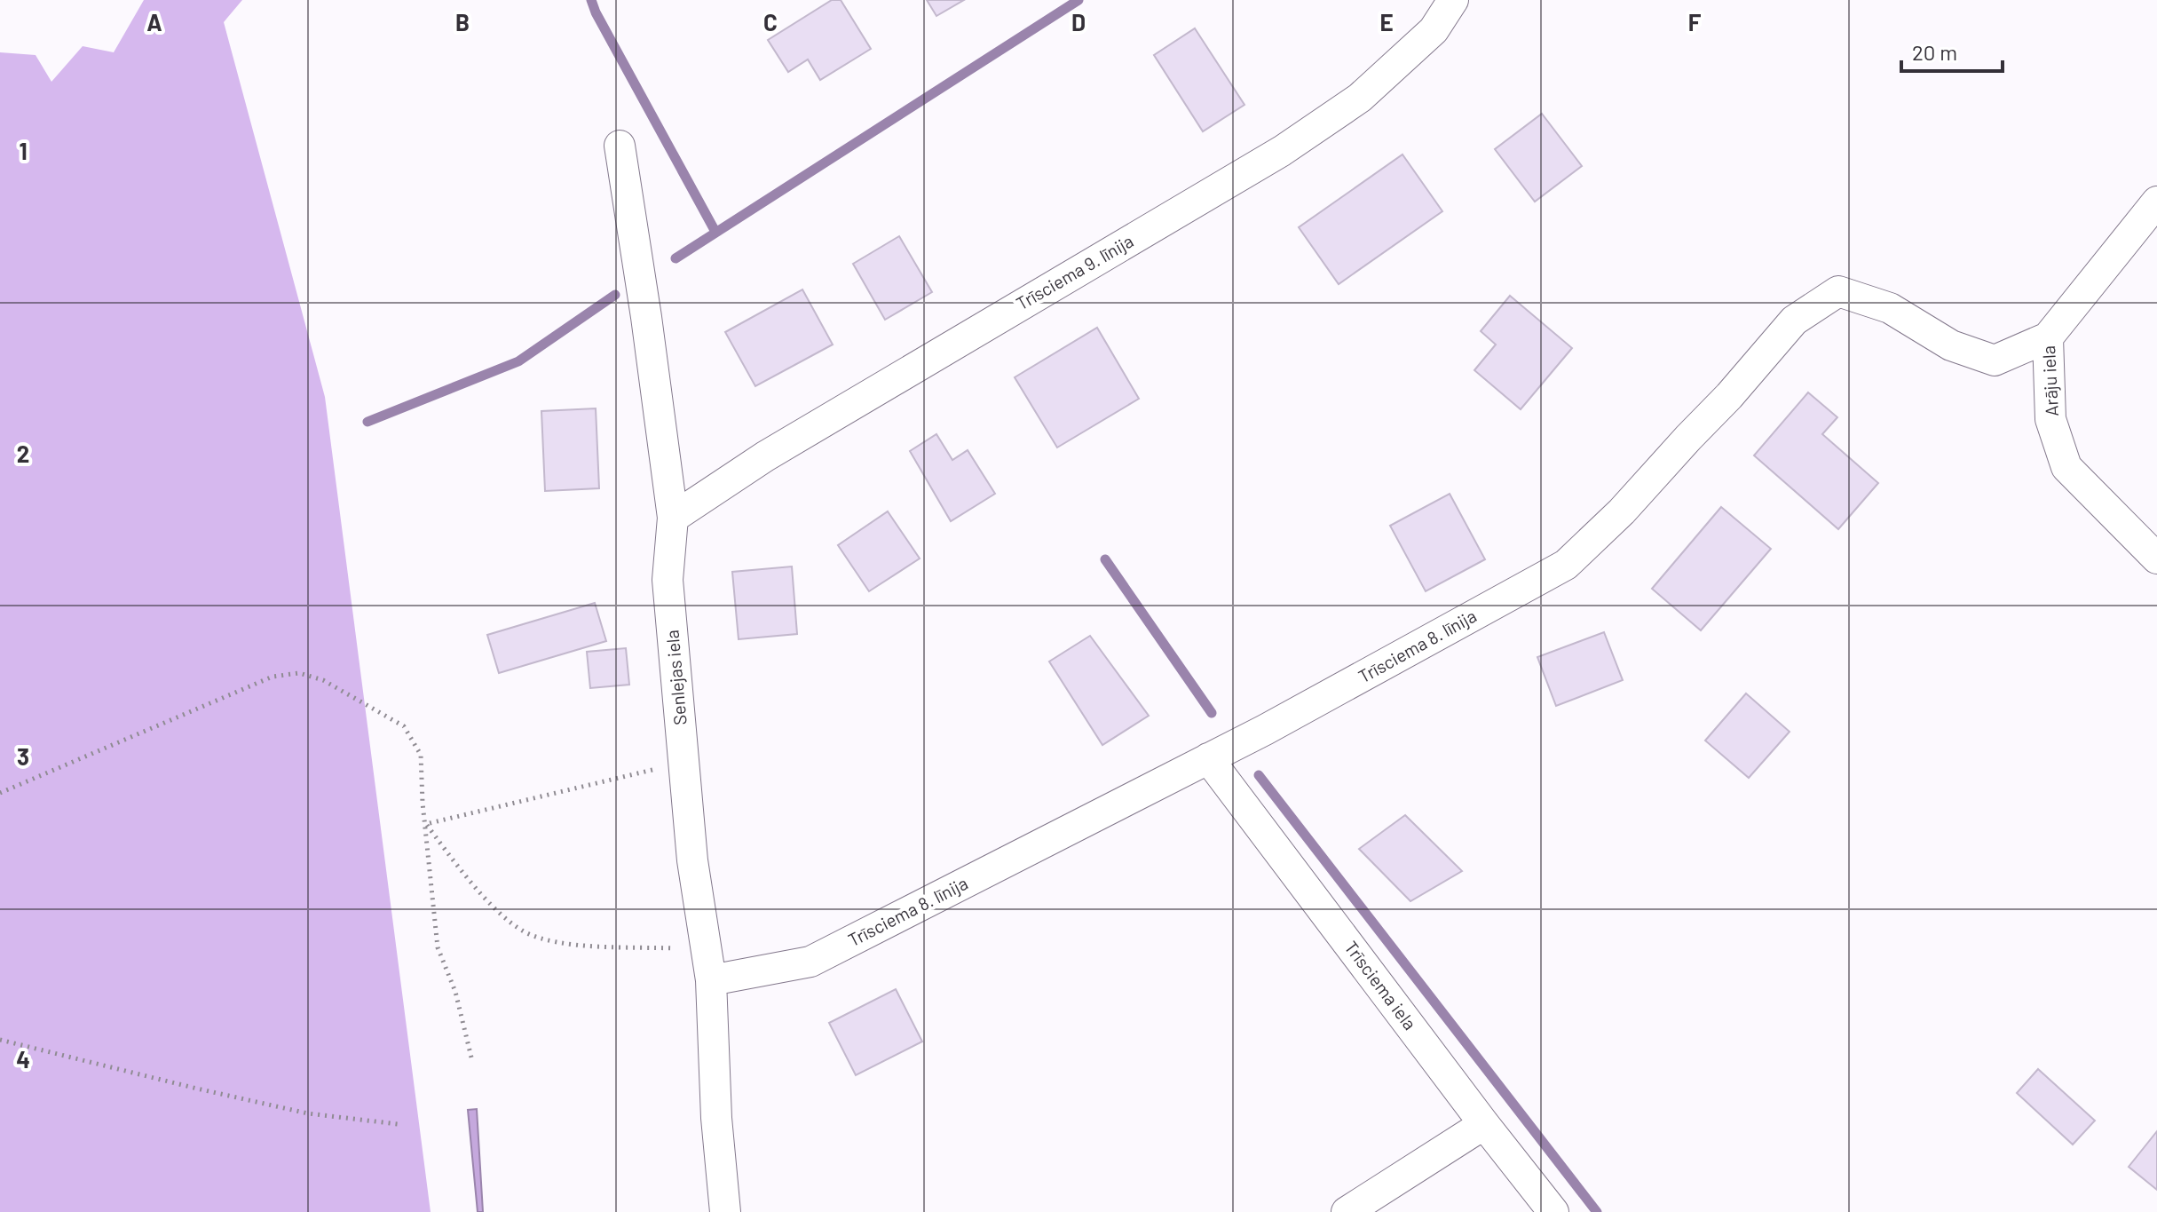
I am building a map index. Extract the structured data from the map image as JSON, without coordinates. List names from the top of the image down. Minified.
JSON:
{"streets":{"street":["Trīsciema 9. līnija","Arāju iela","Trīsciema 8. līnija","Senlejas iela","Trīsciema iela"]},"crossings":[["Trīsciema 9. līnija","Senlejas iela"],["Arāju iela","Trīsciema 8. līnija"],["Trīsciema 8. līnija","Senlejas iela"],["Trīsciema 8. līnija","Trīsciema iela"]],"scale_bar":"20 m","grid":{"columns":["A","B","C","D","E","F"],"rows":["1","2","3","4"]}}
